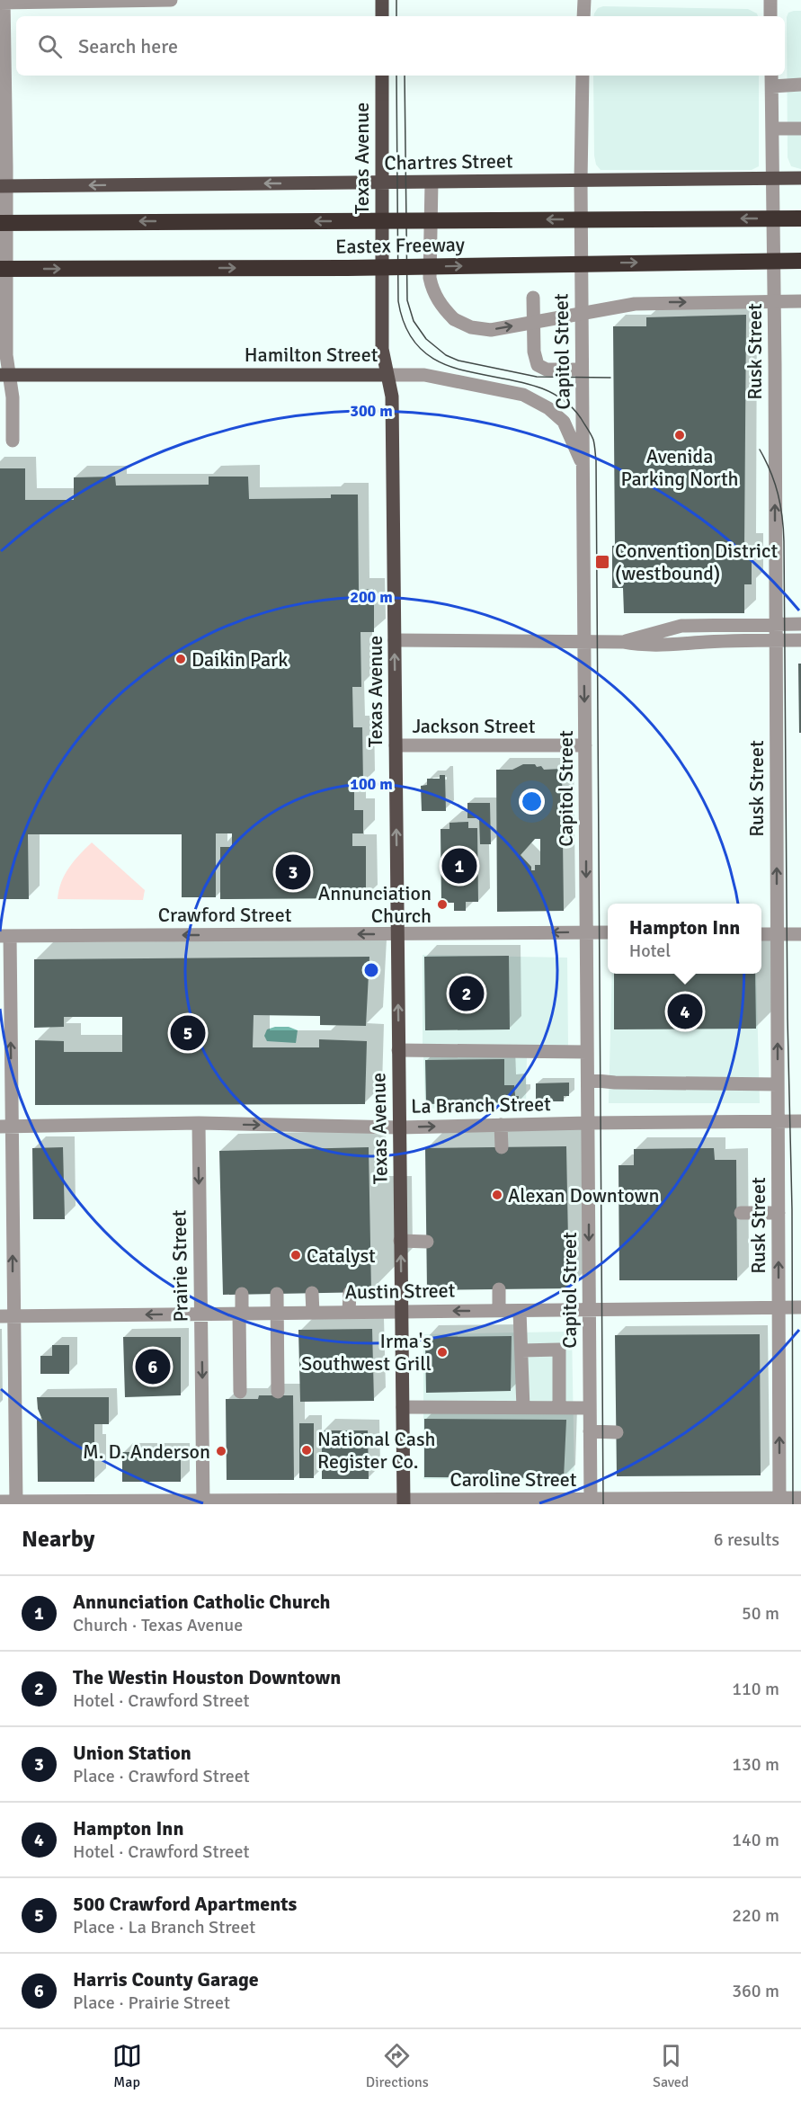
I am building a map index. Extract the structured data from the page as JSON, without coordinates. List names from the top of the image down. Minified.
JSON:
{"streets":{"highway":["Eastex Freeway"],"main road":["Texas Avenue","Chartres Street","Hamilton Street"],"street":["Capitol Street","Rusk Street","Jackson Street","Crawford Street","La Branch Street","Prairie Street","Austin Street","Caroline Street"]},"crossings":[["Texas Avenue","Chartres Street"],["Texas Avenue","Hamilton Street"],["Texas Avenue","Jackson Street"],["Texas Avenue","Crawford Street"],["Texas Avenue","La Branch Street"],["Texas Avenue","Austin Street"],["Texas Avenue","Caroline Street"],["Chartres Street","Capitol Street"],["Chartres Street","Rusk Street"],["Capitol Street","Hamilton Street"],["Capitol Street","Jackson Street"],["Capitol Street","Crawford Street"],["Capitol Street","La Branch Street"],["Capitol Street","Austin Street"],["Capitol Street","Caroline Street"],["Rusk Street","La Branch Street"],["Rusk Street","Austin Street"],["Rusk Street","Caroline Street"],["La Branch Street","Prairie Street"],["Prairie Street","Austin Street"],["Prairie Street","Caroline Street"]],"one_way":["Chartres Street","Rusk Street"],"places":{"other":["Avenida Parking North","Daikin Park","Annunciation Church","Alexan Downtown","Catalyst","Irma's Southwest Grill","National Cash Register Co.","M. D. Anderson"],"transit":["Convention District (westbound)"]},"page":{"search":"Search here","pins":["1","3","2","4","5","6"],"popup":["Hampton Inn","Hotel"],"heading":["Nearby","6 results"],"list":[{"mark":"1","name":"Annunciation Catholic Church","note":"Church · Texas Avenue","value":"50 m"},{"mark":"2","name":"The Westin Houston Downtown","note":"Hotel · Crawford Street","value":"110 m"},{"mark":"3","name":"Union Station","note":"Place · Crawford Street","value":"130 m"},{"mark":"4","name":"Hampton Inn","note":"Hotel · Crawford Street","value":"140 m"},{"mark":"5","name":"500 Crawford Apartments","note":"Place · La Branch Street","value":"220 m"},{"mark":"6","name":"Harris County Garage","note":"Place · Prairie Street","value":"360 m"}],"nav":["Map","Directions","Saved"]},"rings":["300 m","200 m","100 m"]}
